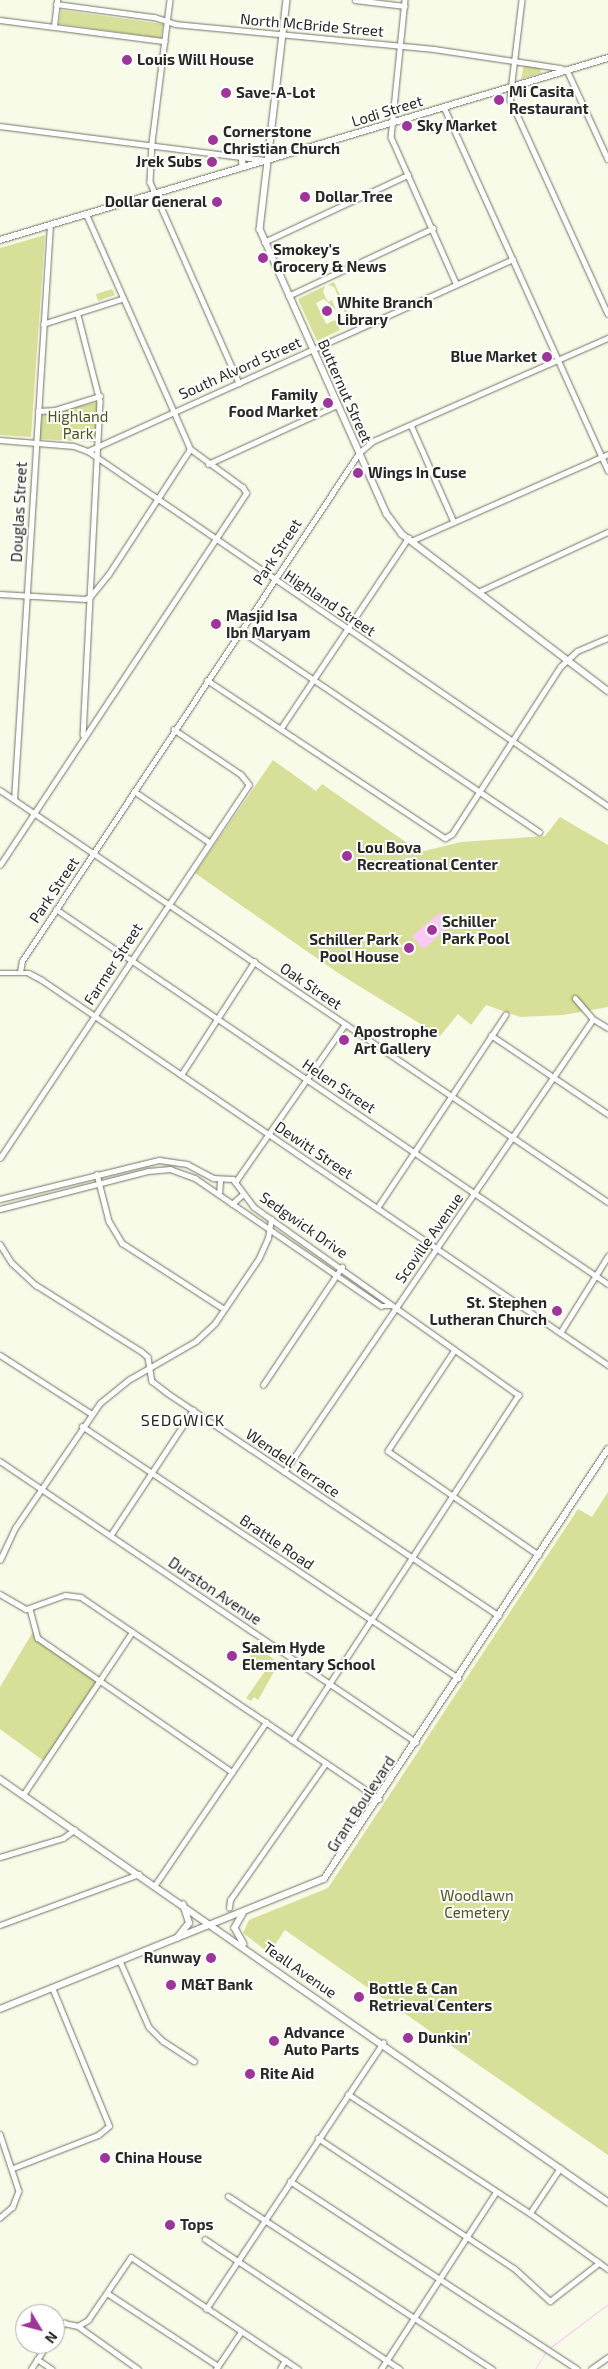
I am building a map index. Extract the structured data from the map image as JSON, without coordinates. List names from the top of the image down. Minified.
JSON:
{"streets":{"street":["North McBride Street","Lodi Street","South Alvord Street","Butternut Street","Douglas Street","Park Street","Highland Street","Farmer Street","Oak Street","Helen Street","Dewitt Street","Sedgwick Drive","Scoville Avenue","Wendell Terrace","Brattle Road","Durston Avenue","Grant Boulevard","Teall Avenue"]},"crossings":[["North McBride Street","Lodi Street"],["North McBride Street","Butternut Street"],["Lodi Street","Butternut Street"],["Lodi Street","Douglas Street"],["South Alvord Street","Butternut Street"],["South Alvord Street","Highland Street"],["Butternut Street","Park Street"],["Douglas Street","Highland Street"],["Douglas Street","Oak Street"],["Park Street","Highland Street"],["Park Street","Farmer Street"],["Park Street","Oak Street"],["Park Street","Helen Street"],["Park Street","Dewitt Street"],["Farmer Street","Oak Street"],["Farmer Street","Helen Street"],["Farmer Street","Dewitt Street"],["Oak Street","Scoville Avenue"],["Helen Street","Scoville Avenue"],["Dewitt Street","Scoville Avenue"],["Sedgwick Drive","Scoville Avenue"],["Scoville Avenue","Wendell Terrace"],["Wendell Terrace","Grant Boulevard"],["Brattle Road","Grant Boulevard"],["Durston Avenue","Grant Boulevard"],["Grant Boulevard","Teall Avenue"]],"districts":["SEDGWICK"],"parks":["Highland Park","Woodlawn Cemetery"],"places":["Louis Will House","Save-A-Lot","Mi Casita Restaurant","Sky Market","Cornerstone Christian Church","Jrek Subs","Dollar Tree","Dollar General","Smokey's Grocery & News","White Branch Library","Blue Market","Family Food Market","Wings In Cuse","Masjid Isa Ibn Maryam","Lou Bova Recreational Center","Schiller Park Pool","Schiller Park Pool House","Apostrophe Art Gallery","St. Stephen Lutheran Church","Salem Hyde Elementary School","Runway","M&T Bank","Bottle & Can Retrieval Centers","Dunkin'","Advance Auto Parts","Rite Aid","China House","Tops"],"north":"bottom right"}
